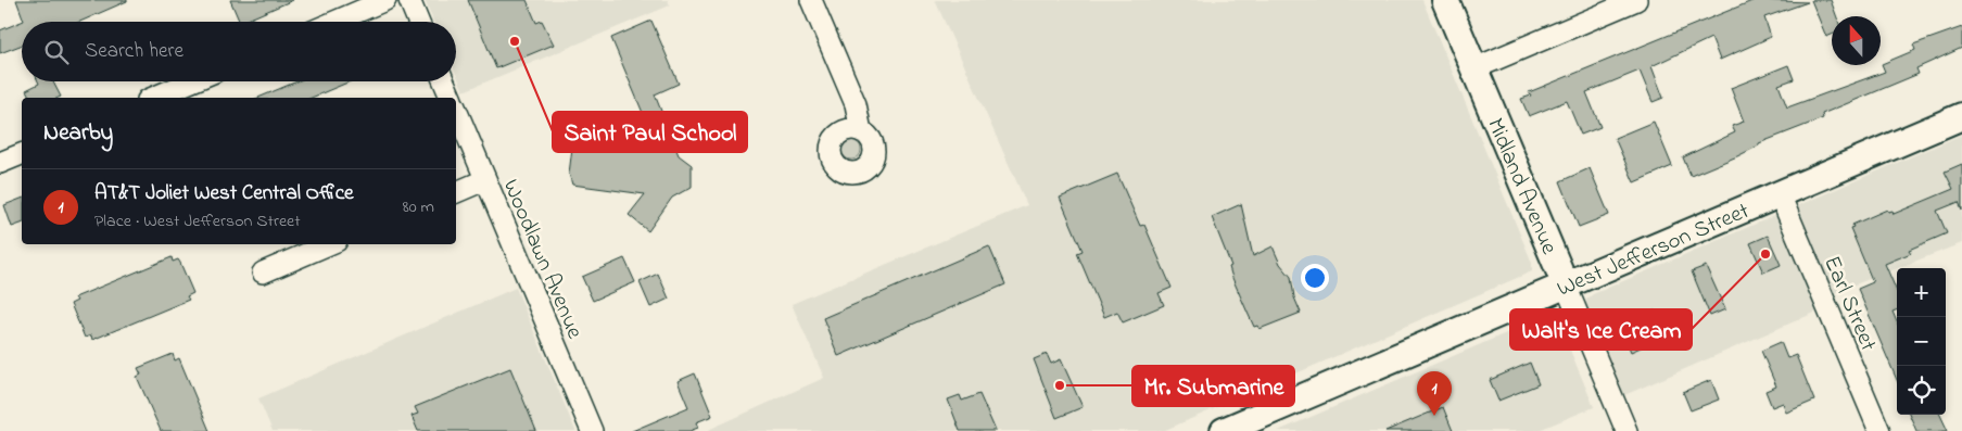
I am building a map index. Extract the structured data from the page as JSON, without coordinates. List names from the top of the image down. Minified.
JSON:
{"streets":{"main road":["Midland Avenue","West Jefferson Street"],"street":["Woodlawn Avenue","Earl Street"]},"crossings":[["Midland Avenue","West Jefferson Street"],["West Jefferson Street","Earl Street"]],"places":["Saint Paul School","Walt's Ice Cream","Mr. Submarine"],"north":"top","page":{"search":"Search here","heading":"Nearby","list":[{"mark":"1","name":"AT&T Joliet West Central Office","note":"Place · West Jefferson Street","value":"80 m"}],"map_buttons":["+","−"],"pins":"1"}}
